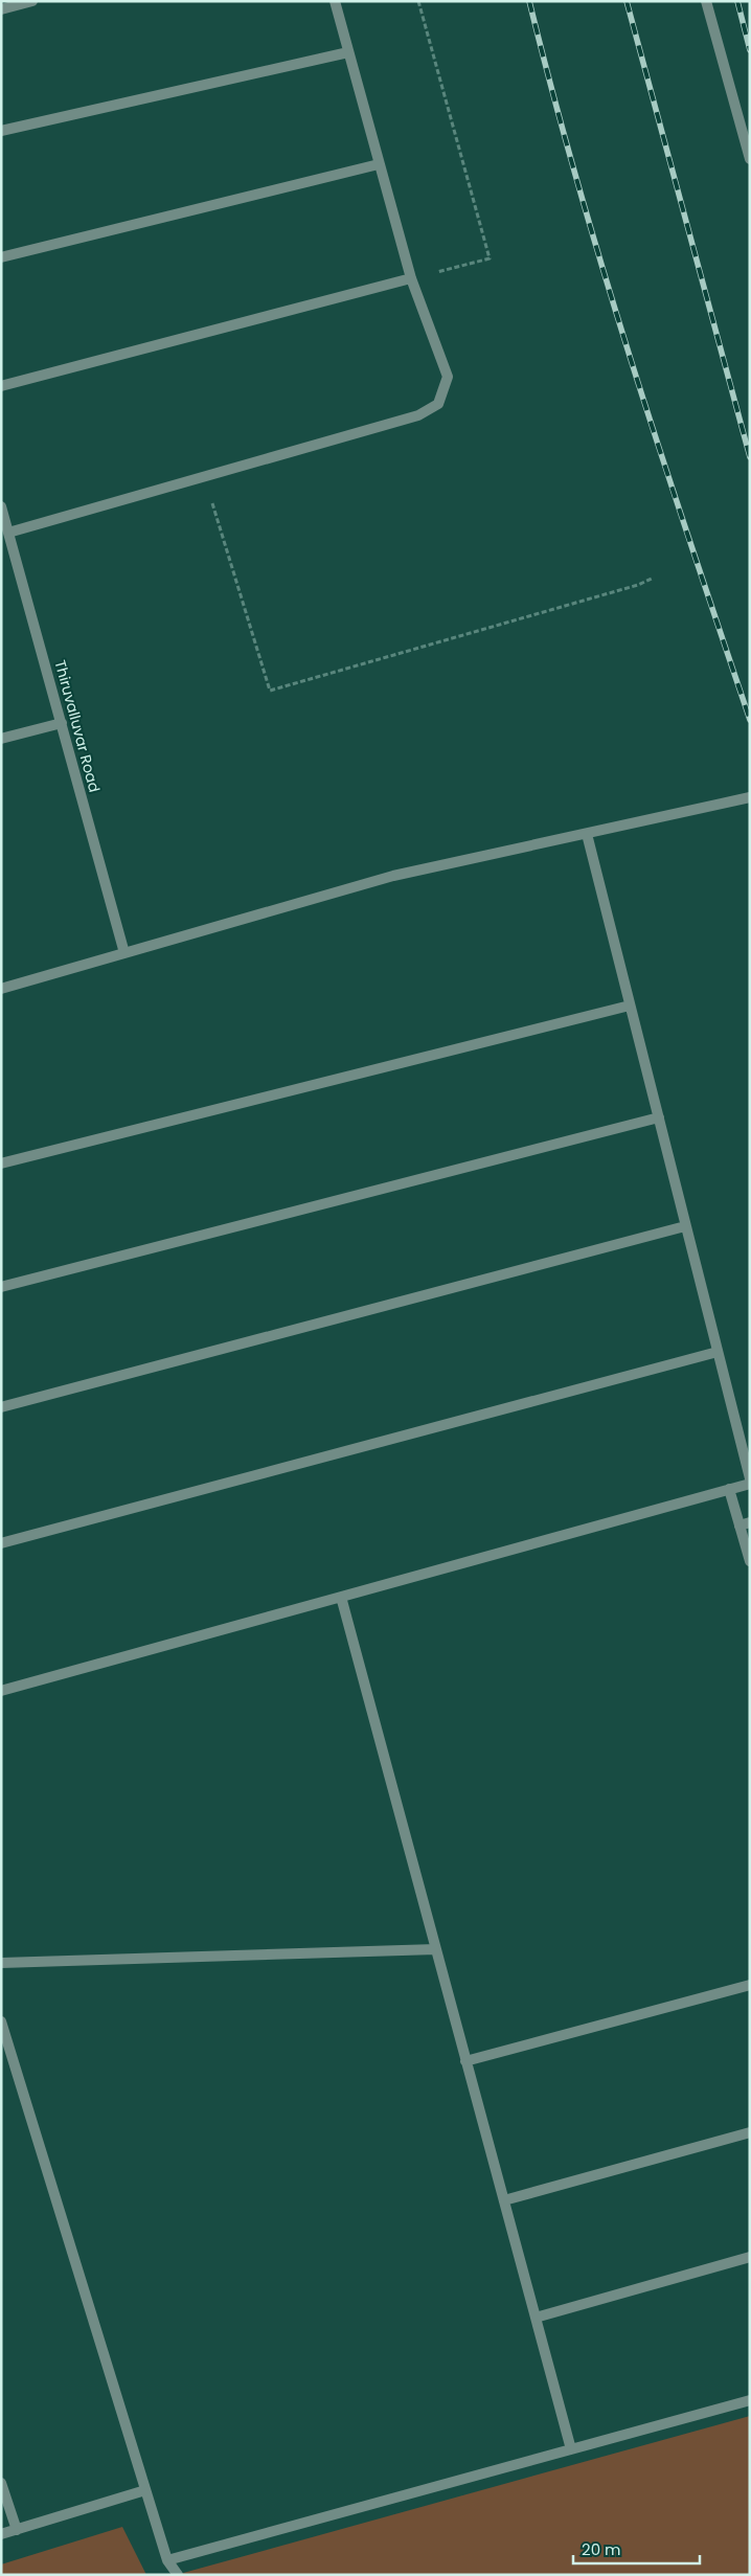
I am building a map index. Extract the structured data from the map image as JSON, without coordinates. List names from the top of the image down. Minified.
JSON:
{"streets":{"street":["Thiruvalluvar Road"]},"scale_bar":"20 m"}
